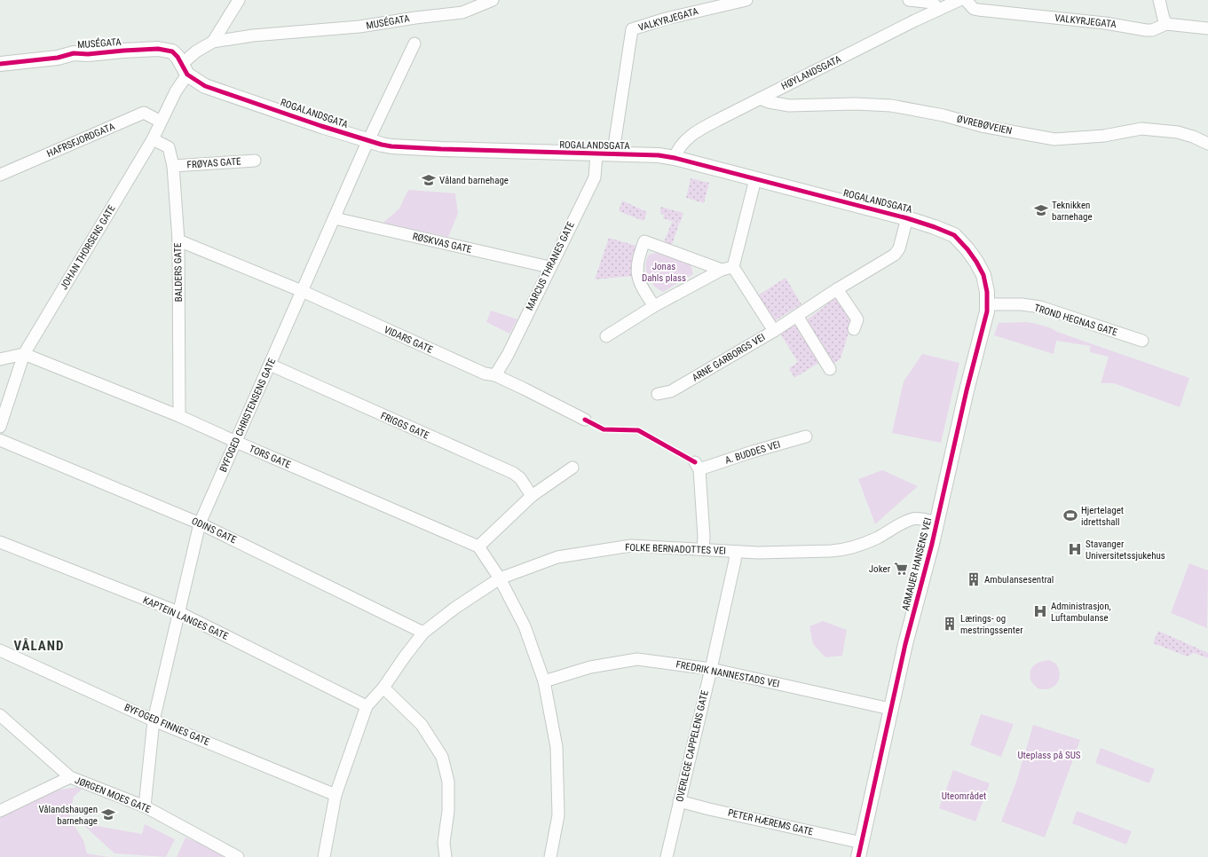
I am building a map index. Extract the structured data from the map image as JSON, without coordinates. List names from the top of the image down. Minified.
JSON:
{"streets":{"street":["VALKYRJEGATA","MUSÉGATA","HØYLANDSGATA","ROGALANDSGATA","ØVREBØVEIEN","HAFRSFJORDGATA","FRØYAS GATE","RØSKVAS GATE","JOHAN THORSENS GATE","MARCUS THRANES GATE","BALDERS GATE","TROND HEGNAS GATE","VIDARS GATE","ARNE GARBORGS VEI","BYFOGED CHRISTENSENS GATE","FRIGGS GATE","A. BUDDES VEI","TORS GATE","ODINS GATE","FOLKE BERNADOTTES VEI","ARMAUER HANSENS VEI","KAPTEIN LANGES GATE","FREDRIK NANNESTADS VEI","BYFOGED FINNES GATE","OVERLEGE CAPPELENS GATE","JØRGEN MOES GATE","PETER HÆREMS GATE"]},"crossings":[["VALKYRJEGATA","ROGALANDSGATA"],["MUSÉGATA","ROGALANDSGATA"],["MUSÉGATA","JOHAN THORSENS GATE"],["HØYLANDSGATA","ROGALANDSGATA"],["HØYLANDSGATA","ØVREBØVEIEN"],["ROGALANDSGATA","JOHAN THORSENS GATE"],["ROGALANDSGATA","MARCUS THRANES GATE"],["ROGALANDSGATA","ARNE GARBORGS VEI"],["ROGALANDSGATA","BYFOGED CHRISTENSENS GATE"],["ROGALANDSGATA","ARMAUER HANSENS VEI"],["HAFRSFJORDGATA","JOHAN THORSENS GATE"],["FRØYAS GATE","BALDERS GATE"],["RØSKVAS GATE","MARCUS THRANES GATE"],["RØSKVAS GATE","BYFOGED CHRISTENSENS GATE"],["JOHAN THORSENS GATE","BALDERS GATE"],["JOHAN THORSENS GATE","TORS GATE"],["MARCUS THRANES GATE","VIDARS GATE"],["BALDERS GATE","VIDARS GATE"],["BALDERS GATE","TORS GATE"],["TROND HEGNAS GATE","ARMAUER HANSENS VEI"],["VIDARS GATE","BYFOGED CHRISTENSENS GATE"],["BYFOGED CHRISTENSENS GATE","FRIGGS GATE"],["BYFOGED CHRISTENSENS GATE","TORS GATE"],["BYFOGED CHRISTENSENS GATE","ODINS GATE"],["BYFOGED CHRISTENSENS GATE","KAPTEIN LANGES GATE"],["BYFOGED CHRISTENSENS GATE","BYFOGED FINNES GATE"],["BYFOGED CHRISTENSENS GATE","JØRGEN MOES GATE"],["A. BUDDES VEI","FOLKE BERNADOTTES VEI"],["ODINS GATE","FOLKE BERNADOTTES VEI"],["FOLKE BERNADOTTES VEI","ARMAUER HANSENS VEI"],["FOLKE BERNADOTTES VEI","KAPTEIN LANGES GATE"],["FOLKE BERNADOTTES VEI","BYFOGED FINNES GATE"],["FOLKE BERNADOTTES VEI","OVERLEGE CAPPELENS GATE"],["ARMAUER HANSENS VEI","FREDRIK NANNESTADS VEI"],["ARMAUER HANSENS VEI","PETER HÆREMS GATE"],["FREDRIK NANNESTADS VEI","OVERLEGE CAPPELENS GATE"],["OVERLEGE CAPPELENS GATE","PETER HÆREMS GATE"]],"districts":["VÅLAND"],"parks":["Jonas Dahls plass","Uteplass på SUS","Uteområdet"],"places":{"school or university":["Våland barnehage","Teknikken barnehage","Vålandshaugen barnehage"],"sports":["Hjertelaget idrettshall"],"hospital":["Stavanger Universitetssjukehus","Administrasjon, Luftambulanse"],"supermarket":["Joker"],"building":["Ambulansesentral","Lærings- og mestringssenter"]}}
